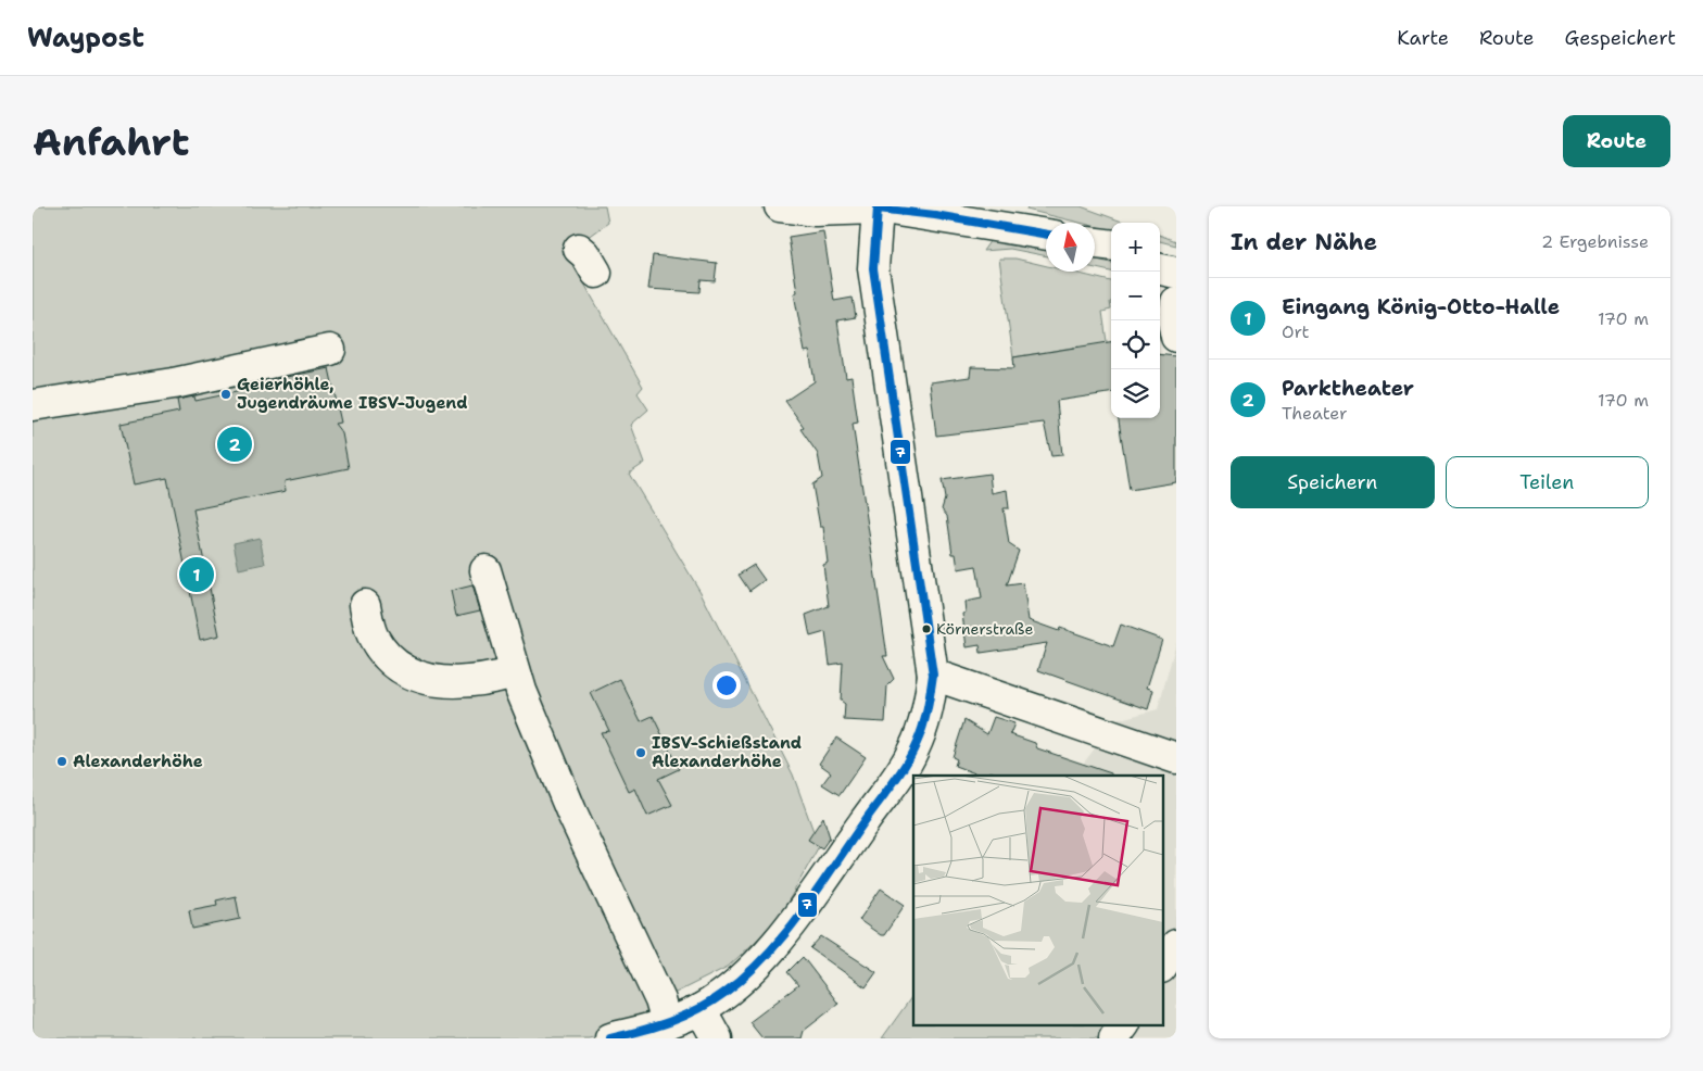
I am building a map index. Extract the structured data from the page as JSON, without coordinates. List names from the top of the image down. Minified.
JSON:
{"places":["Geierhöhle, Jugendräume IBSV-Jugend","Körnerstraße","IBSV-Schießstand Alexanderhöhe","Alexanderhöhe"],"lines":["transit line 7"],"north":"top","page":{"header":"Waypost","nav":["Karte","Route","Gespeichert"],"buttons":["Route",["Speichern","Teilen"]],"title":"Anfahrt","heading":["In der Nähe","2 Ergebnisse"],"map_buttons":["+","−"],"list":[{"mark":"1","name":"Eingang König-Otto-Halle","note":"Ort","value":"170 m"},{"mark":"2","name":"Parktheater","note":"Theater","value":"170 m"}],"pins":["2","1"]}}
